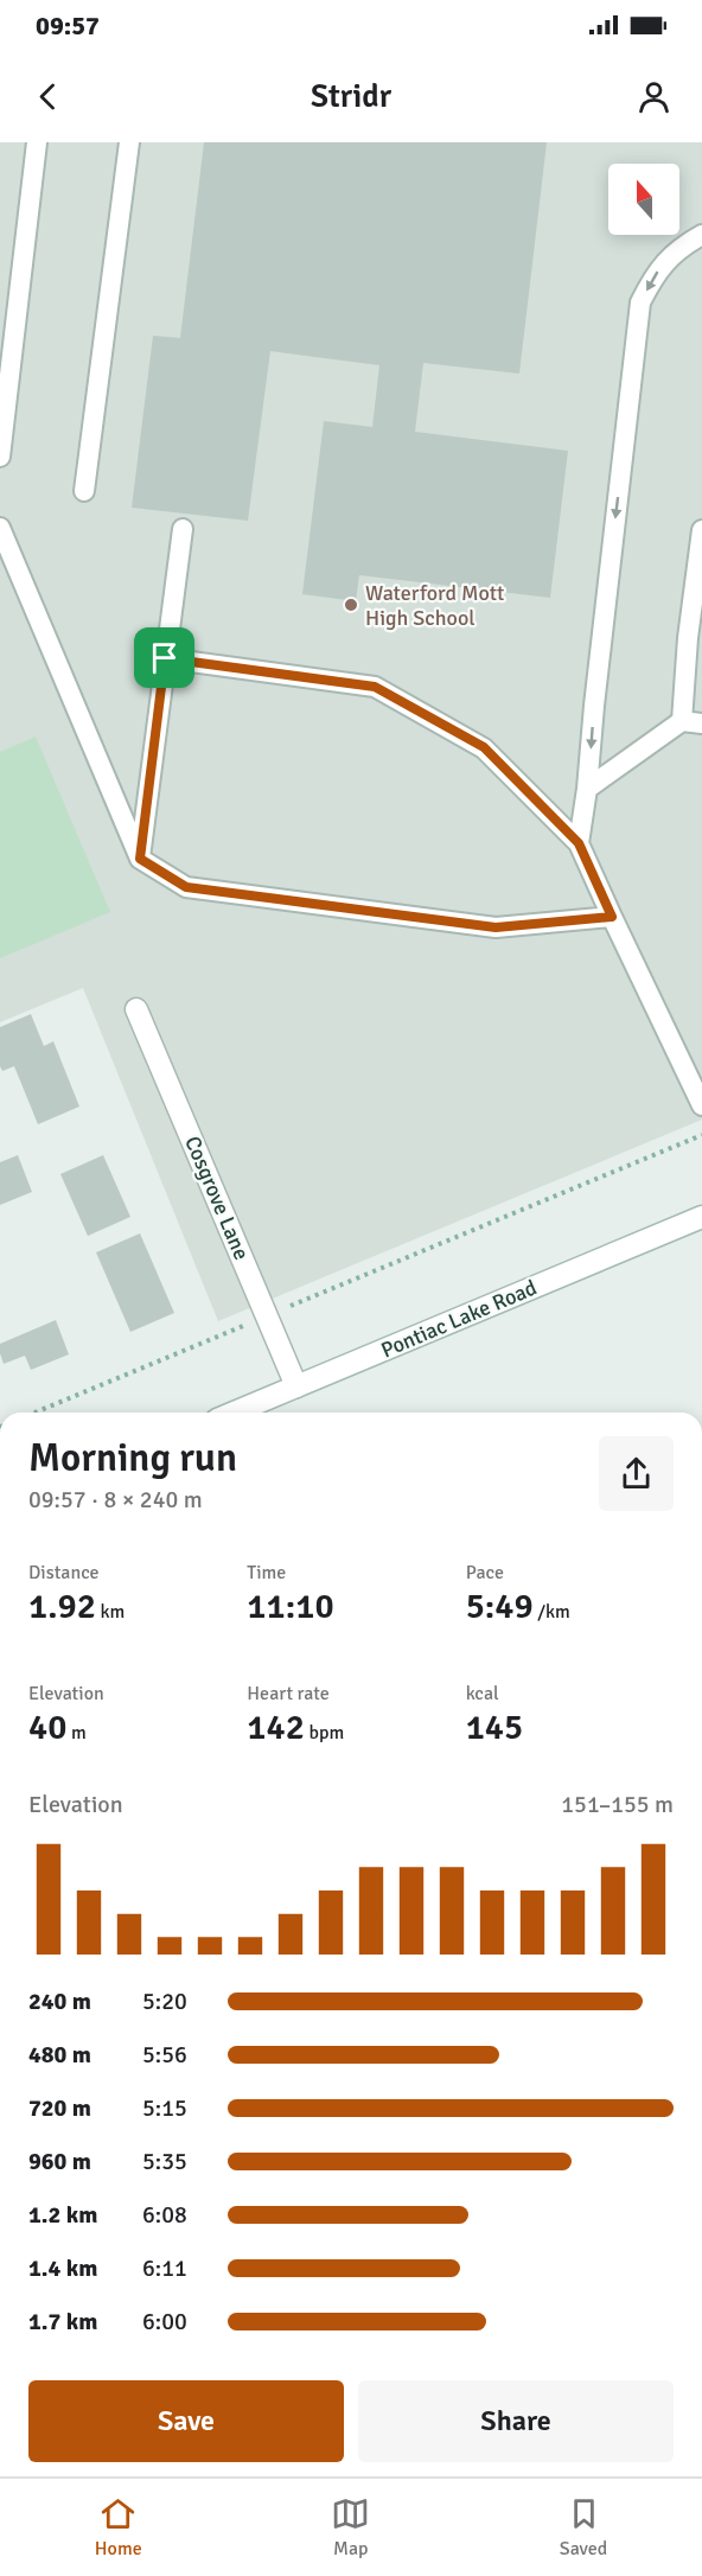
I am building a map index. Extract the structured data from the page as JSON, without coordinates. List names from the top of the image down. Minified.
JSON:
{"streets":{"main road":["Cosgrove Lane","Pontiac Lake Road"]},"crossings":[["Cosgrove Lane","Pontiac Lake Road"]],"places":["Waterford Mott High School"],"north":"top","page":{"status":"09:57","header":"Stridr","heading":["Morning run","09:57 · 8 × 240 m"],"stats":[["Distance","1.92 km"],["Time","11:10"],["Pace","5:49 /km"],["Elevation","40 m"],["Heart rate","142 bpm"],["kcal","145"]],"chart":["Elevation","151–155 m"],"list":[{"name":"240 m","note":"5:20"},{"name":"480 m","note":"5:56"},{"name":"720 m","note":"5:15"},{"name":"960 m","note":"5:35"},{"name":"1.2 km","note":"6:08"},{"name":"1.4 km","note":"6:11"},{"name":"1.7 km","note":"6:00"}],"buttons":["Save","Share"],"tabs":["Home","Map","Saved"]}}
